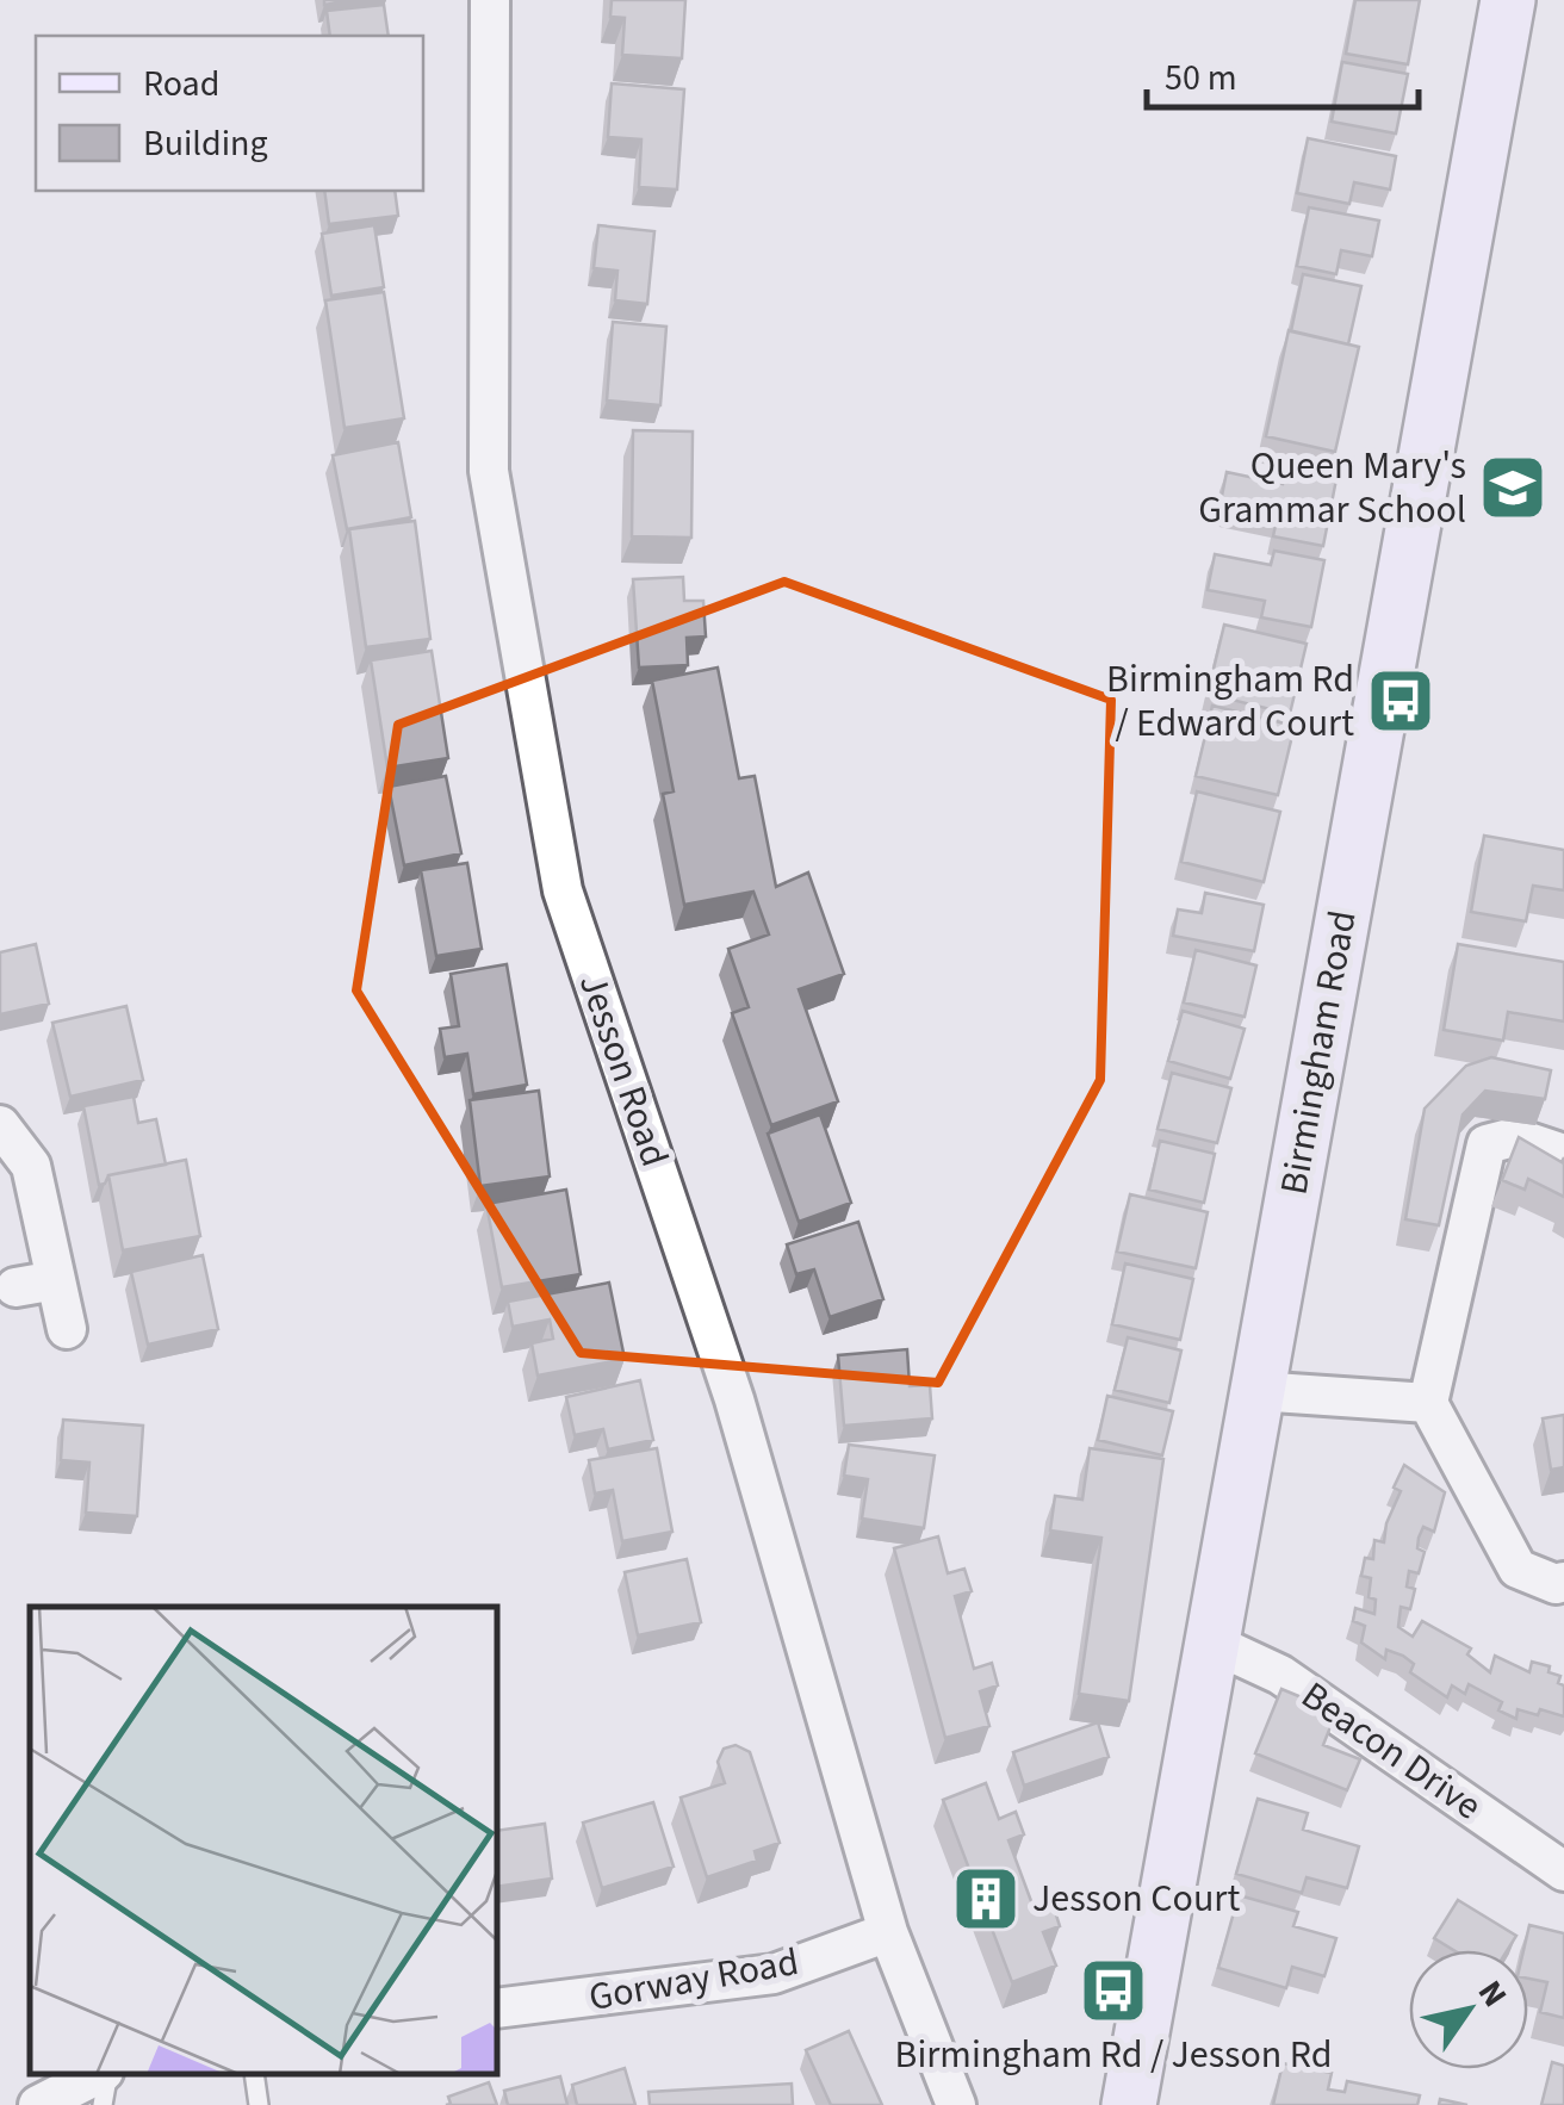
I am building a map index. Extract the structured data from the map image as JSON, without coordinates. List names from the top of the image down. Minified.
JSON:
{"streets":{"street":["Birmingham Road","Jesson Road","Beacon Drive","Gorway Road"]},"crossings":[["Birmingham Road","Beacon Drive"],["Jesson Road","Gorway Road"]],"places":{"school or university":["Queen Mary's Grammar School"],"bus stop":["Birmingham Rd / Edward Court","Birmingham Rd / Jesson Rd"],"building":["Jesson Court"]},"legend":["Road","Building"],"scale_bar":"50 m","north":"top right"}
